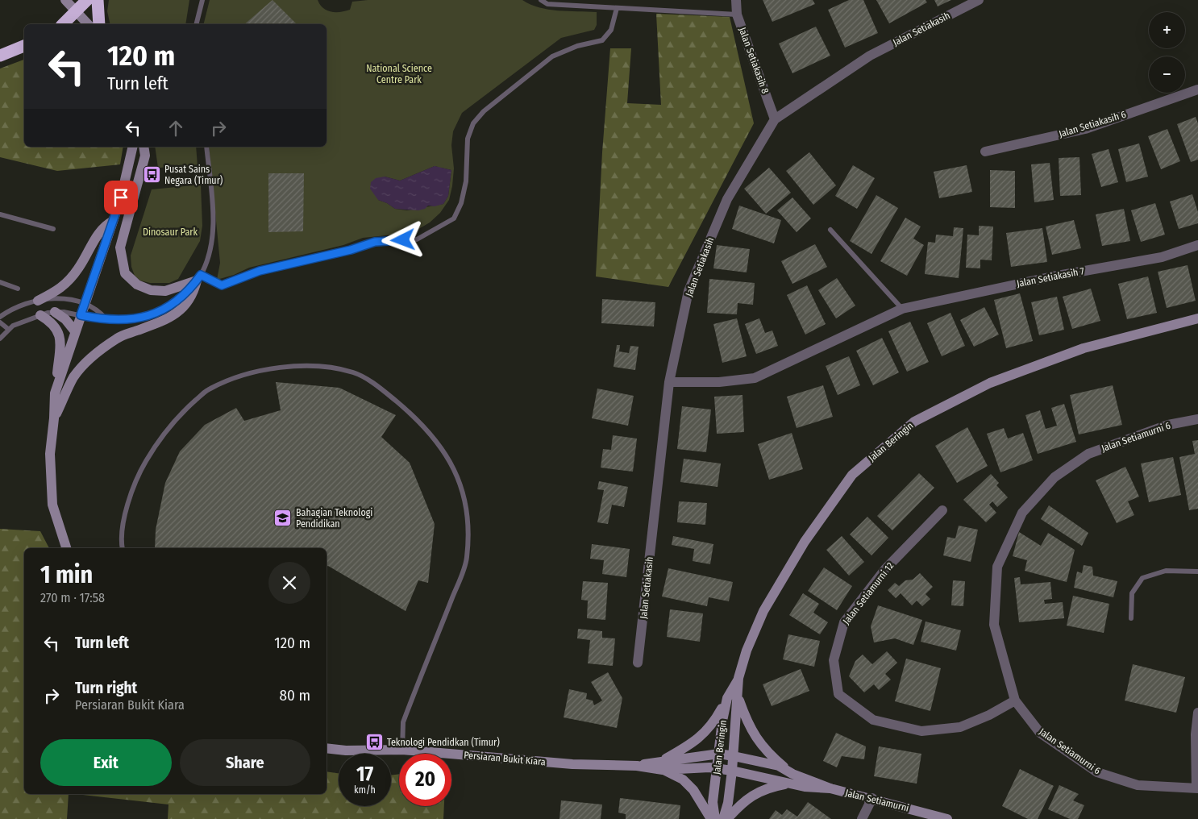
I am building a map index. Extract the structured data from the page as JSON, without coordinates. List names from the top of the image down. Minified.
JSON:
{"streets":{"street":["Jalan Setiakasih","Jalan Setiakasih 8","Jalan Setiakasih 6","Jalan Setiakasih 7","Jalan Setiamurni 6","Jalan Beringin","Jalan Setiamurni 12","Persiaran Bukit Kiara","Jalan Setiamurni"]},"crossings":[["Jalan Setiakasih","Jalan Setiakasih 8"],["Jalan Setiakasih","Jalan Setiakasih 7"],["Jalan Setiamurni 6","Jalan Setiamurni 12"],["Jalan Beringin","Persiaran Bukit Kiara"],["Jalan Beringin","Jalan Setiamurni"],["Persiaran Bukit Kiara","Jalan Setiamurni"]],"parks":["National Science Centre Park","Dinosaur Park"],"places":{"bus stop":["Pusat Sains Negara (Timur)","Teknologi Pendidkan (Timur)"],"school or university":["Bahagian Teknologi Pendidikan"]},"page":{"map_buttons":["+","−"],"turn":["120 m","Turn left"],"heading":["1 min","270 m · 17:58"],"list":[{"name":"Turn left","value":"120 m"},{"name":"Turn right","note":"Persiaran Bukit Kiara","value":"80 m"}],"buttons":["Exit","Share"],"speed":"17 km/h","limit":"20"}}
